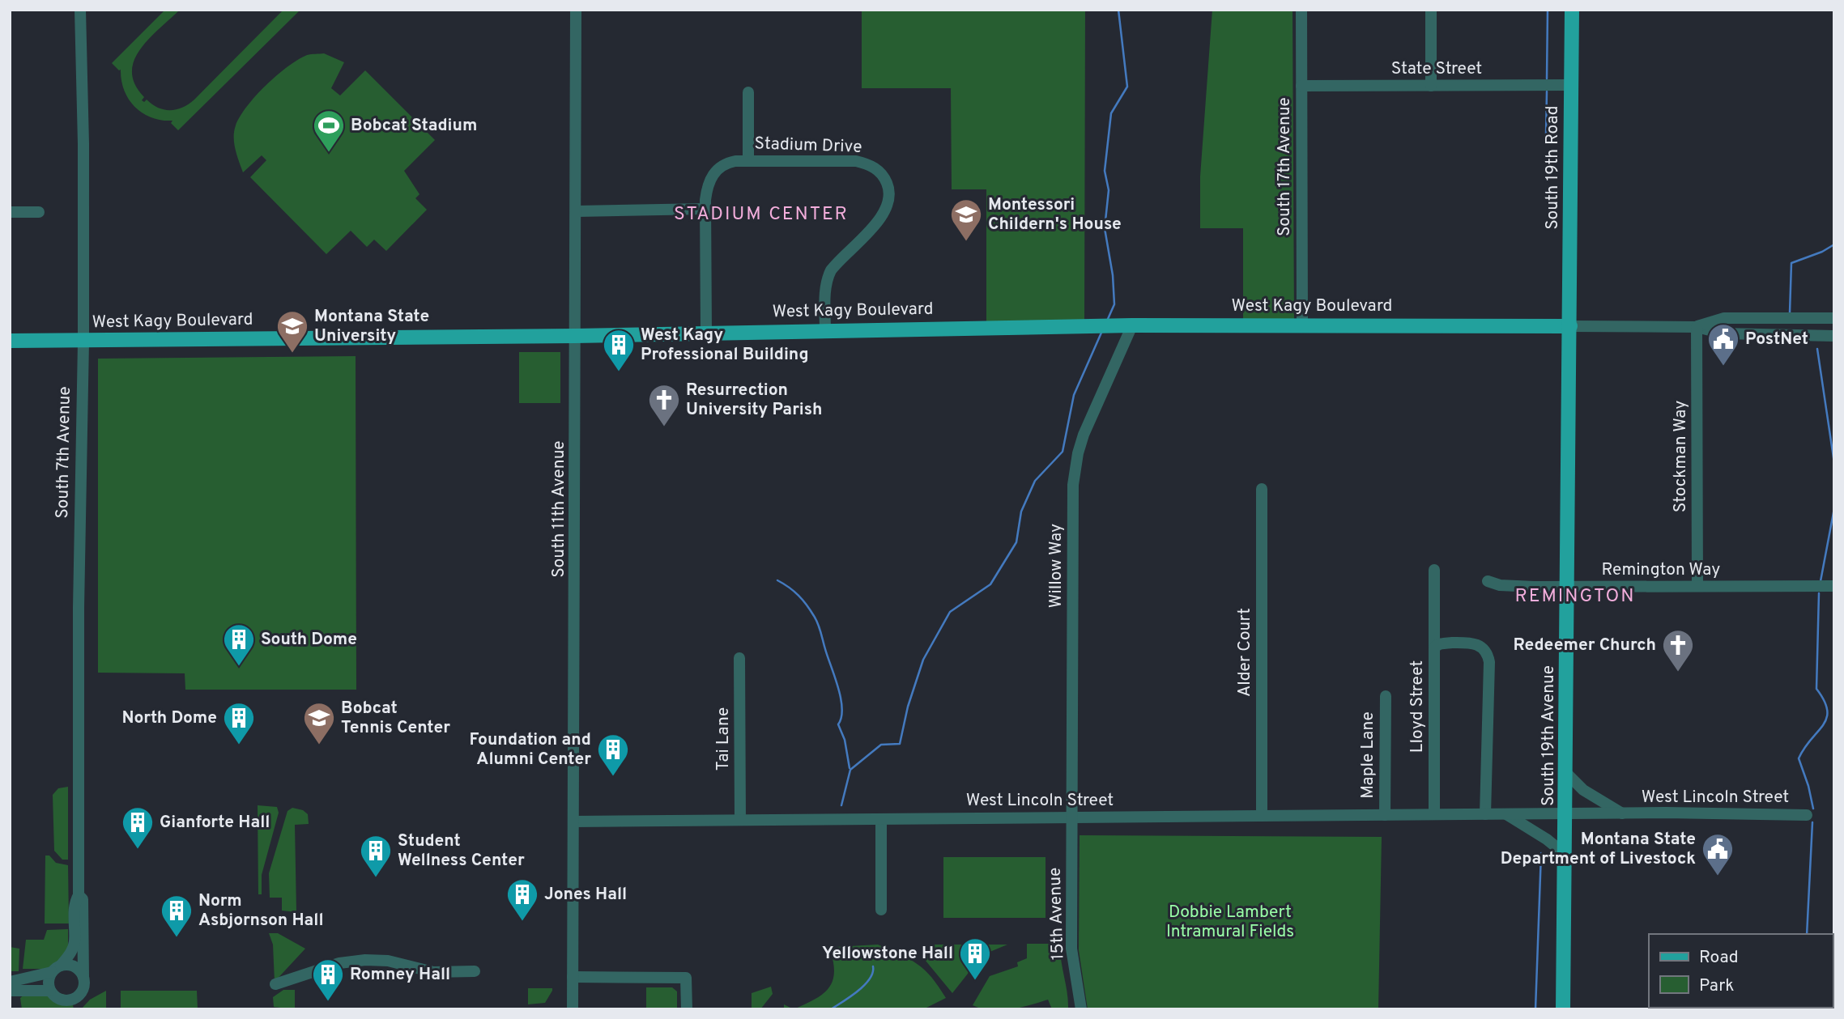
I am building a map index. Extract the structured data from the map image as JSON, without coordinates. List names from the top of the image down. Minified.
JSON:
{"streets":{"main road":["South 19th Road","West Kagy Boulevard","South 19th Avenue"],"street":["State Street","Stadium Drive","South 17th Avenue","South 7th Avenue","Stockman Way","South 11th Avenue","Willow Way","Remington Way","Alder Court","Lloyd Street","Tai Lane","Maple Lane","West Lincoln Street","15th Avenue"]},"crossings":[["State Street","South 17th Avenue"],["State Street","South 19th Road"],["Stadium Drive","West Kagy Boulevard"],["South 17th Avenue","West Kagy Boulevard"],["South 19th Road","West Kagy Boulevard"],["South 19th Road","South 19th Avenue"],["West Kagy Boulevard","South 7th Avenue"],["West Kagy Boulevard","Stockman Way"],["West Kagy Boulevard","South 11th Avenue"],["West Kagy Boulevard","Willow Way"],["West Kagy Boulevard","South 19th Avenue"],["Stockman Way","Remington Way"],["South 11th Avenue","West Lincoln Street"],["Willow Way","West Lincoln Street"],["Willow Way","15th Avenue"],["Remington Way","South 19th Avenue"],["Alder Court","West Lincoln Street"],["Lloyd Street","West Lincoln Street"],["South 19th Avenue","West Lincoln Street"],["Tai Lane","West Lincoln Street"],["Maple Lane","West Lincoln Street"],["West Lincoln Street","15th Avenue"]],"districts":["STADIUM CENTER","REMINGTON"],"parks":["Dobbie Lambert Intramural Fields"],"places":{"sports":["Bobcat Stadium"],"school or university":["Montessori Childern's House","Montana State University","Bobcat Tennis Center"],"public building":["PostNet","Montana State Department of Livestock"],"building":["West Kagy Professional Building","South Dome","North Dome","Foundation and Alumni Center","Gianforte Hall","Student Wellness Center","Jones Hall","Norm Asbjornson Hall","Yellowstone Hall","Romney Hall"],"church":["Resurrection University Parish","Redeemer Church"]},"legend":["Road","Park"]}
